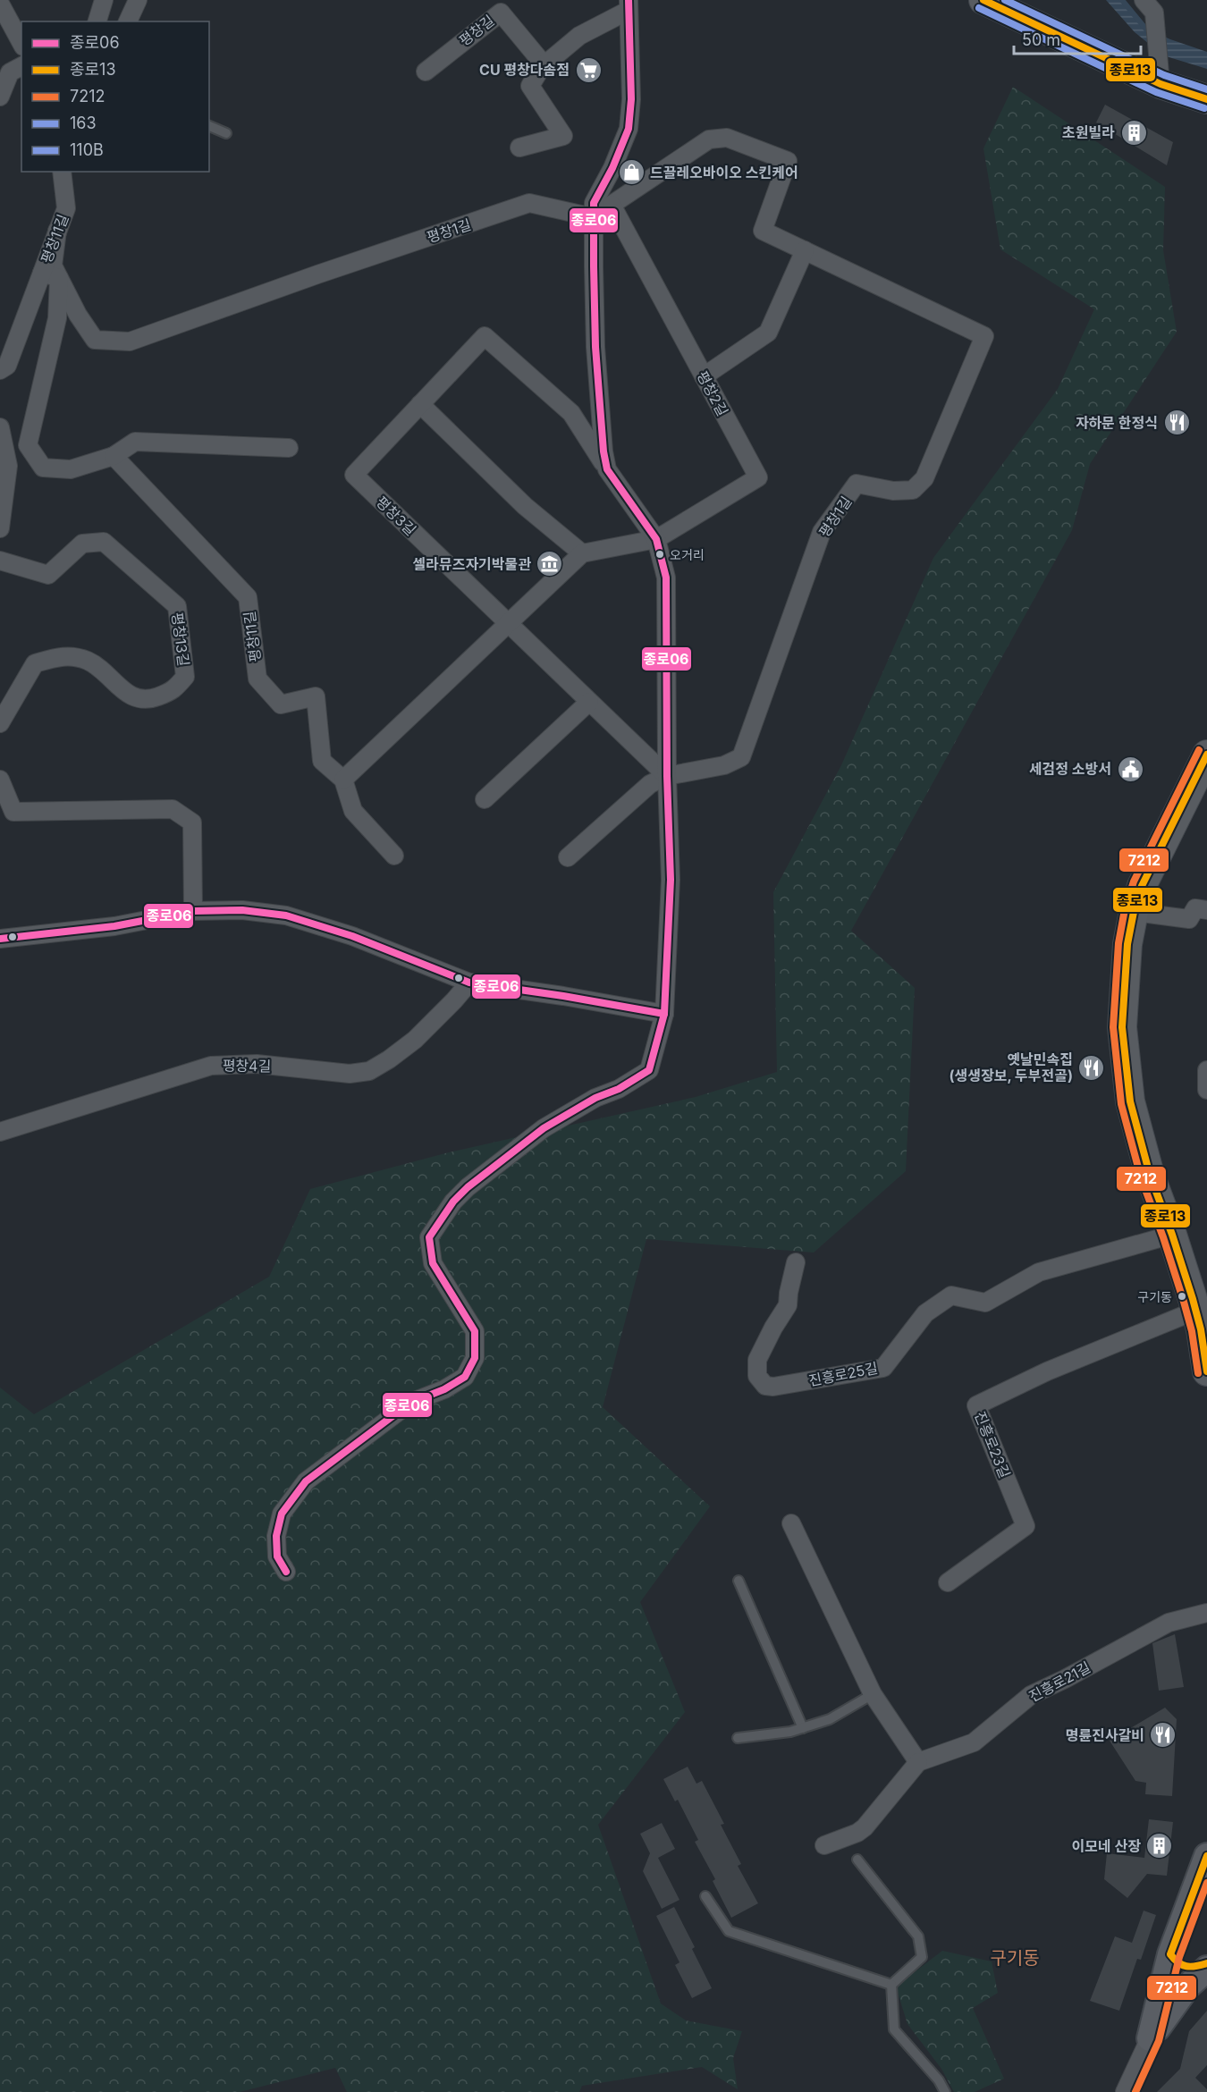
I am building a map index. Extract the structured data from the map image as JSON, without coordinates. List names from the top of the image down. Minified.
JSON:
{"streets":{"street":["평창길","평창1길","평창11길","평창2길","평창3길","평창13길","평창4길","진흥로25길","진흥로23길","진흥로21길"]},"crossings":[["평창1길","평창11길"],["평창1길","평창2길"],["평창1길","평창3길"]],"districts":["구기동"],"places":{"supermarket":["CU 평창다솜점"],"building":["초원빌라","이모네 산장"],"shop":["드끌레오바이오 스킨케어"],"restaurant":["자하문 한정식","옛날민속집 (생생장보, 두부전골)","명륜진사갈비"],"other":["오거리","구기동"],"museum":["셀라뮤즈자기박물관"],"public building":["세검정 소방서"]},"lines":["transit line 종로06","transit line 종로13","transit line 110B","transit line 163","transit line 7212"],"legend":["종로06","종로13","7212","163","110B"],"scale_bar":"50 m"}
